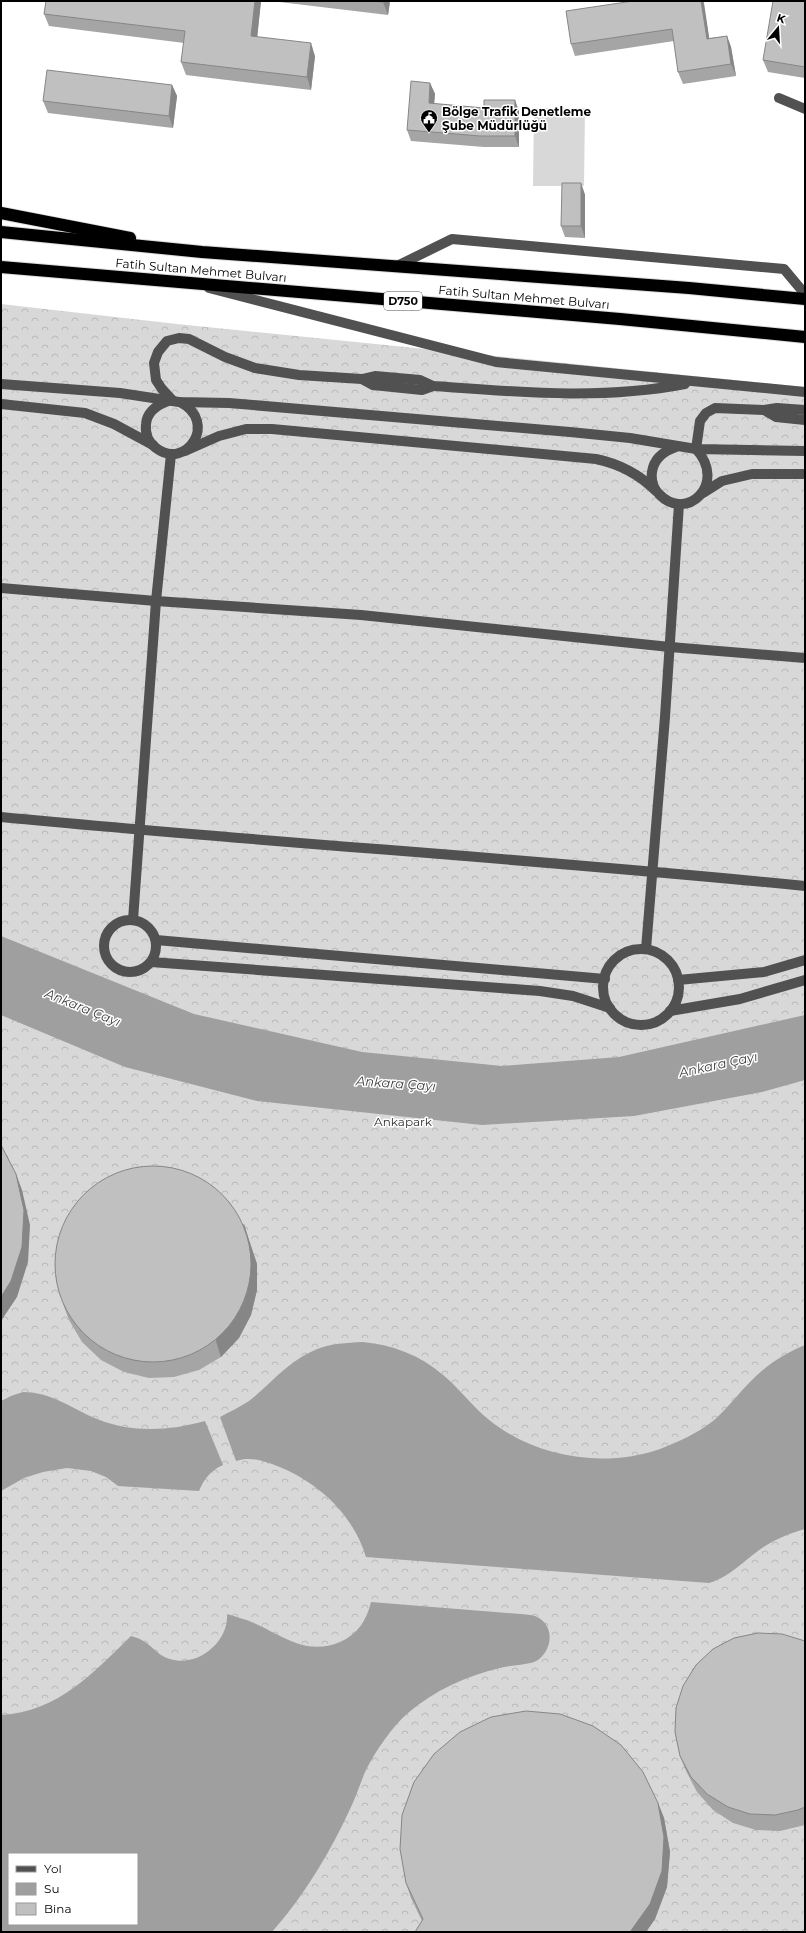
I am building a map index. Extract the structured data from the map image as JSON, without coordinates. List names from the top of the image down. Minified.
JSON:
{"streets":{"highway":["Fatih Sultan Mehmet Bulvarı","D750"]},"water":["Ankara Çayı"],"parks":["Ankapark"],"places":{"public building":["Bölge Trafik Denetleme Şube Müdürlüğü"]},"legend":["Yol","Su","Bina"],"north":"top"}
